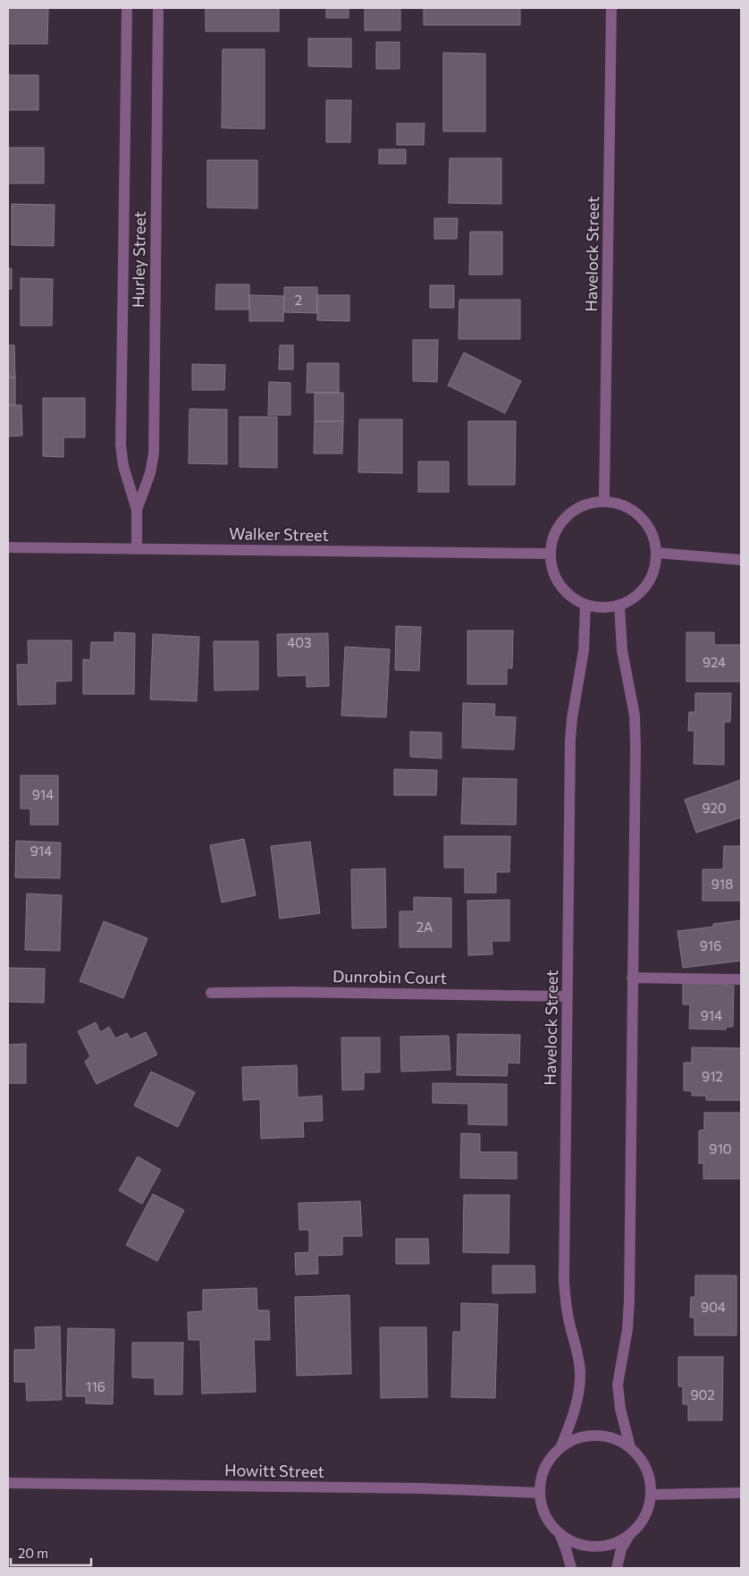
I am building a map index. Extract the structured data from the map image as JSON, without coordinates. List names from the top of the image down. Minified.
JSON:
{"streets":{"street":["Havelock Street","Hurley Street","Walker Street","Dunrobin Court","Howitt Street"]},"crossings":[["Havelock Street","Walker Street"],["Havelock Street","Dunrobin Court"],["Havelock Street","Howitt Street"],["Hurley Street","Walker Street"]],"house_numbers":["2","403","924","914","920","914","918","2A","916","914","912","910","904","116","902"],"scale_bar":"20 m"}
